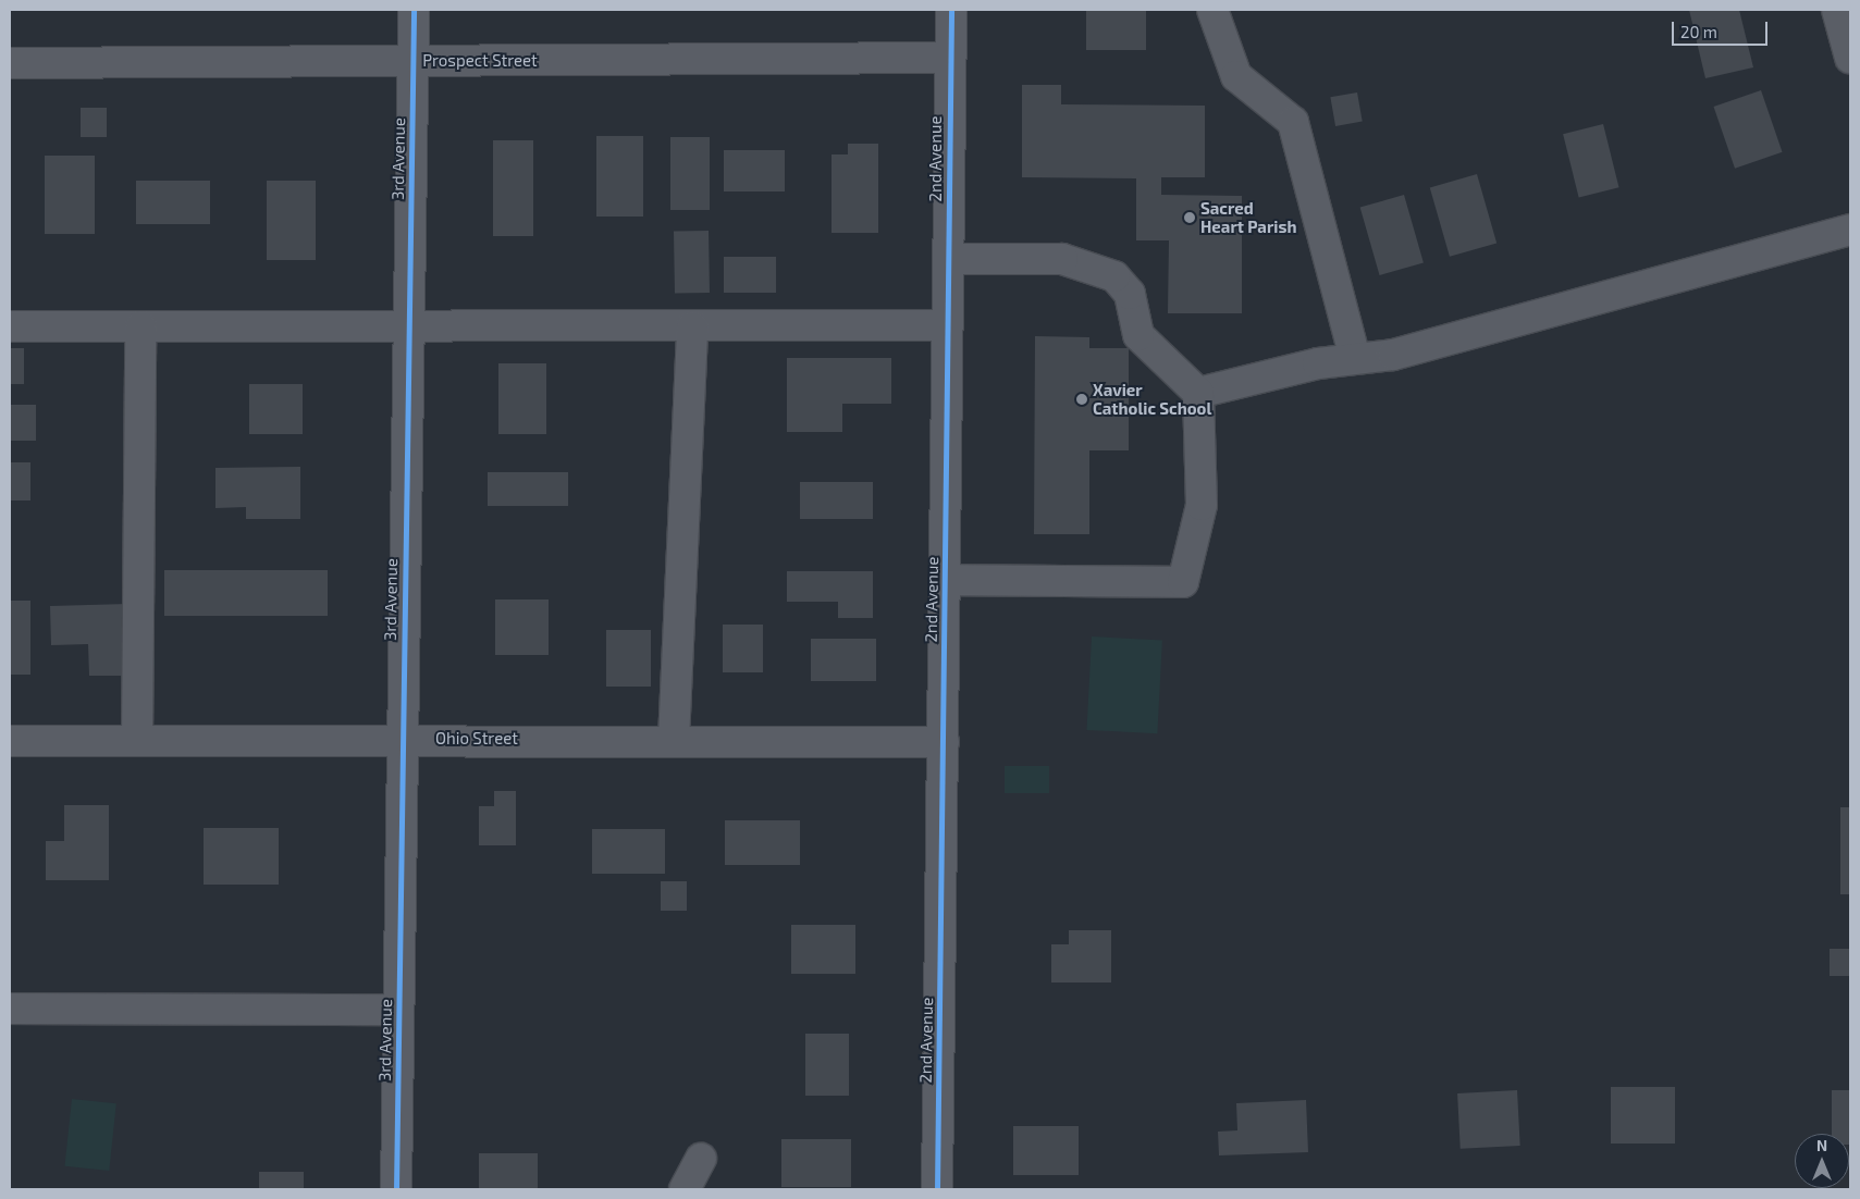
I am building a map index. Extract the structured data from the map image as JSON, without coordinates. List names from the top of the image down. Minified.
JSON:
{"streets":{"street":["Prospect Street","3rd Avenue","2nd Avenue","Ohio Street"]},"crossings":[["Prospect Street","3rd Avenue"],["Prospect Street","2nd Avenue"],["3rd Avenue","Ohio Street"],["2nd Avenue","Ohio Street"]],"places":["Sacred Heart Parish","Xavier Catholic School"],"scale_bar":"20 m","north":"top"}
